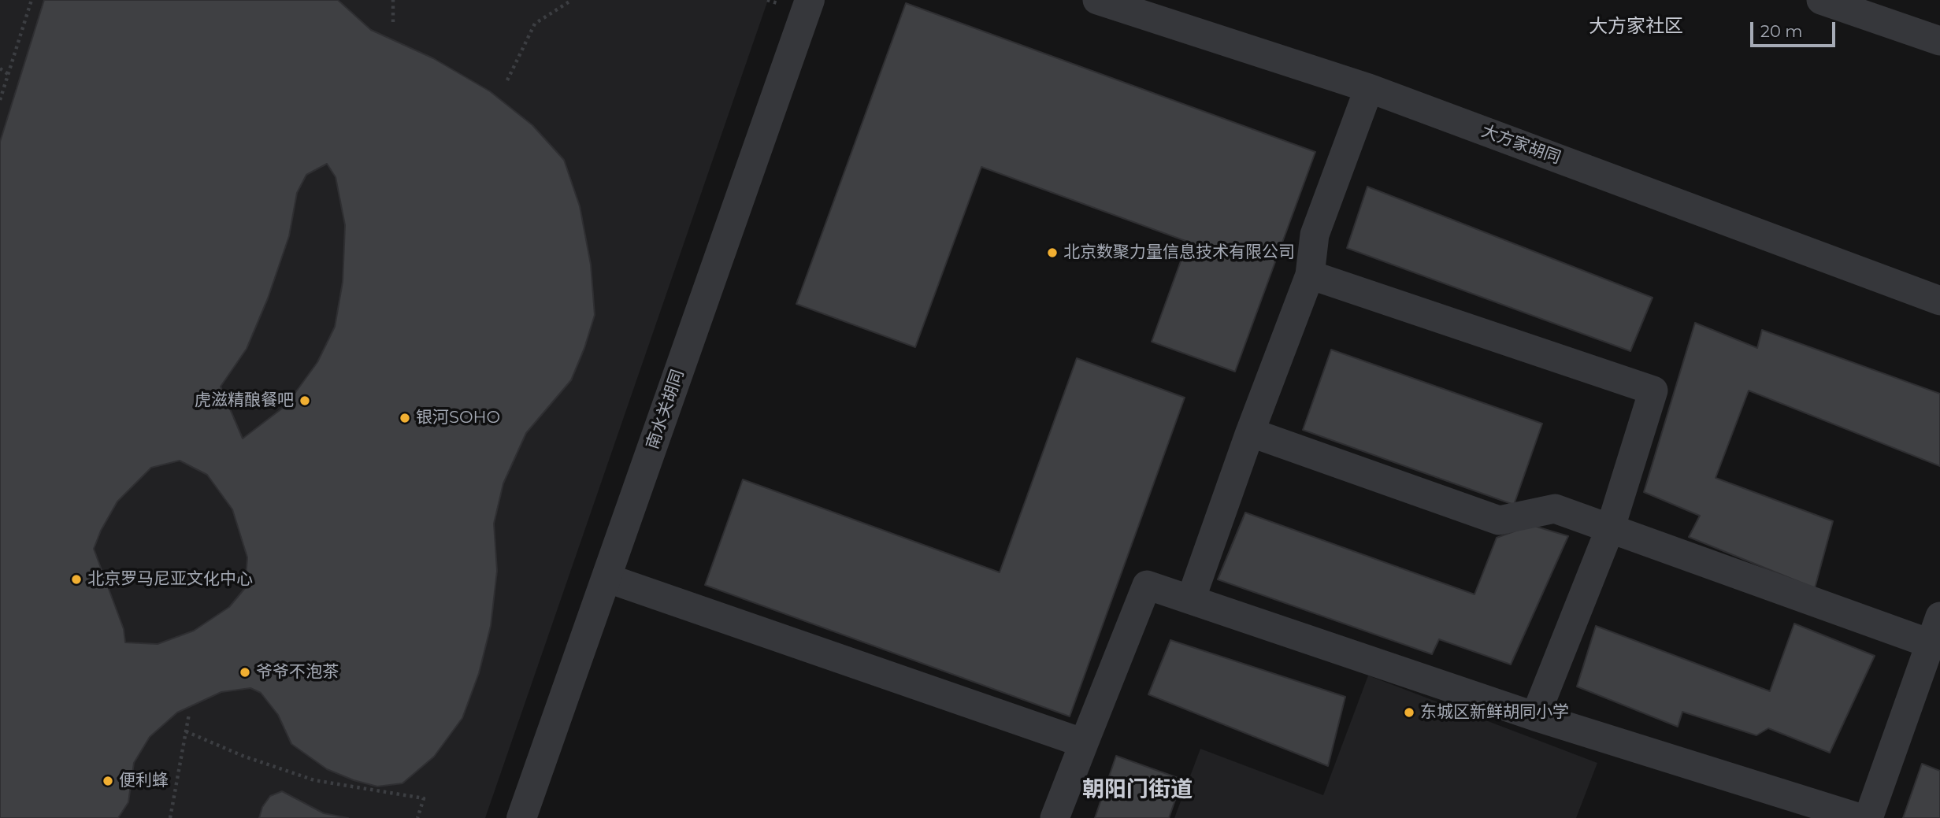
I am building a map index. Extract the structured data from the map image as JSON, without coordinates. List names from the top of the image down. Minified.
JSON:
{"streets":{"street":["大方家胡同","南水关胡同"]},"districts":["大方家社区","朝阳门街道"],"places":["北京数聚力量信息技术有限公司","虎滋精酿餐吧","银河SOHO","北京罗马尼亚文化中心","爷爷不泡茶","东城区新鲜胡同小学","便利蜂"],"scale_bar":"20 m"}
